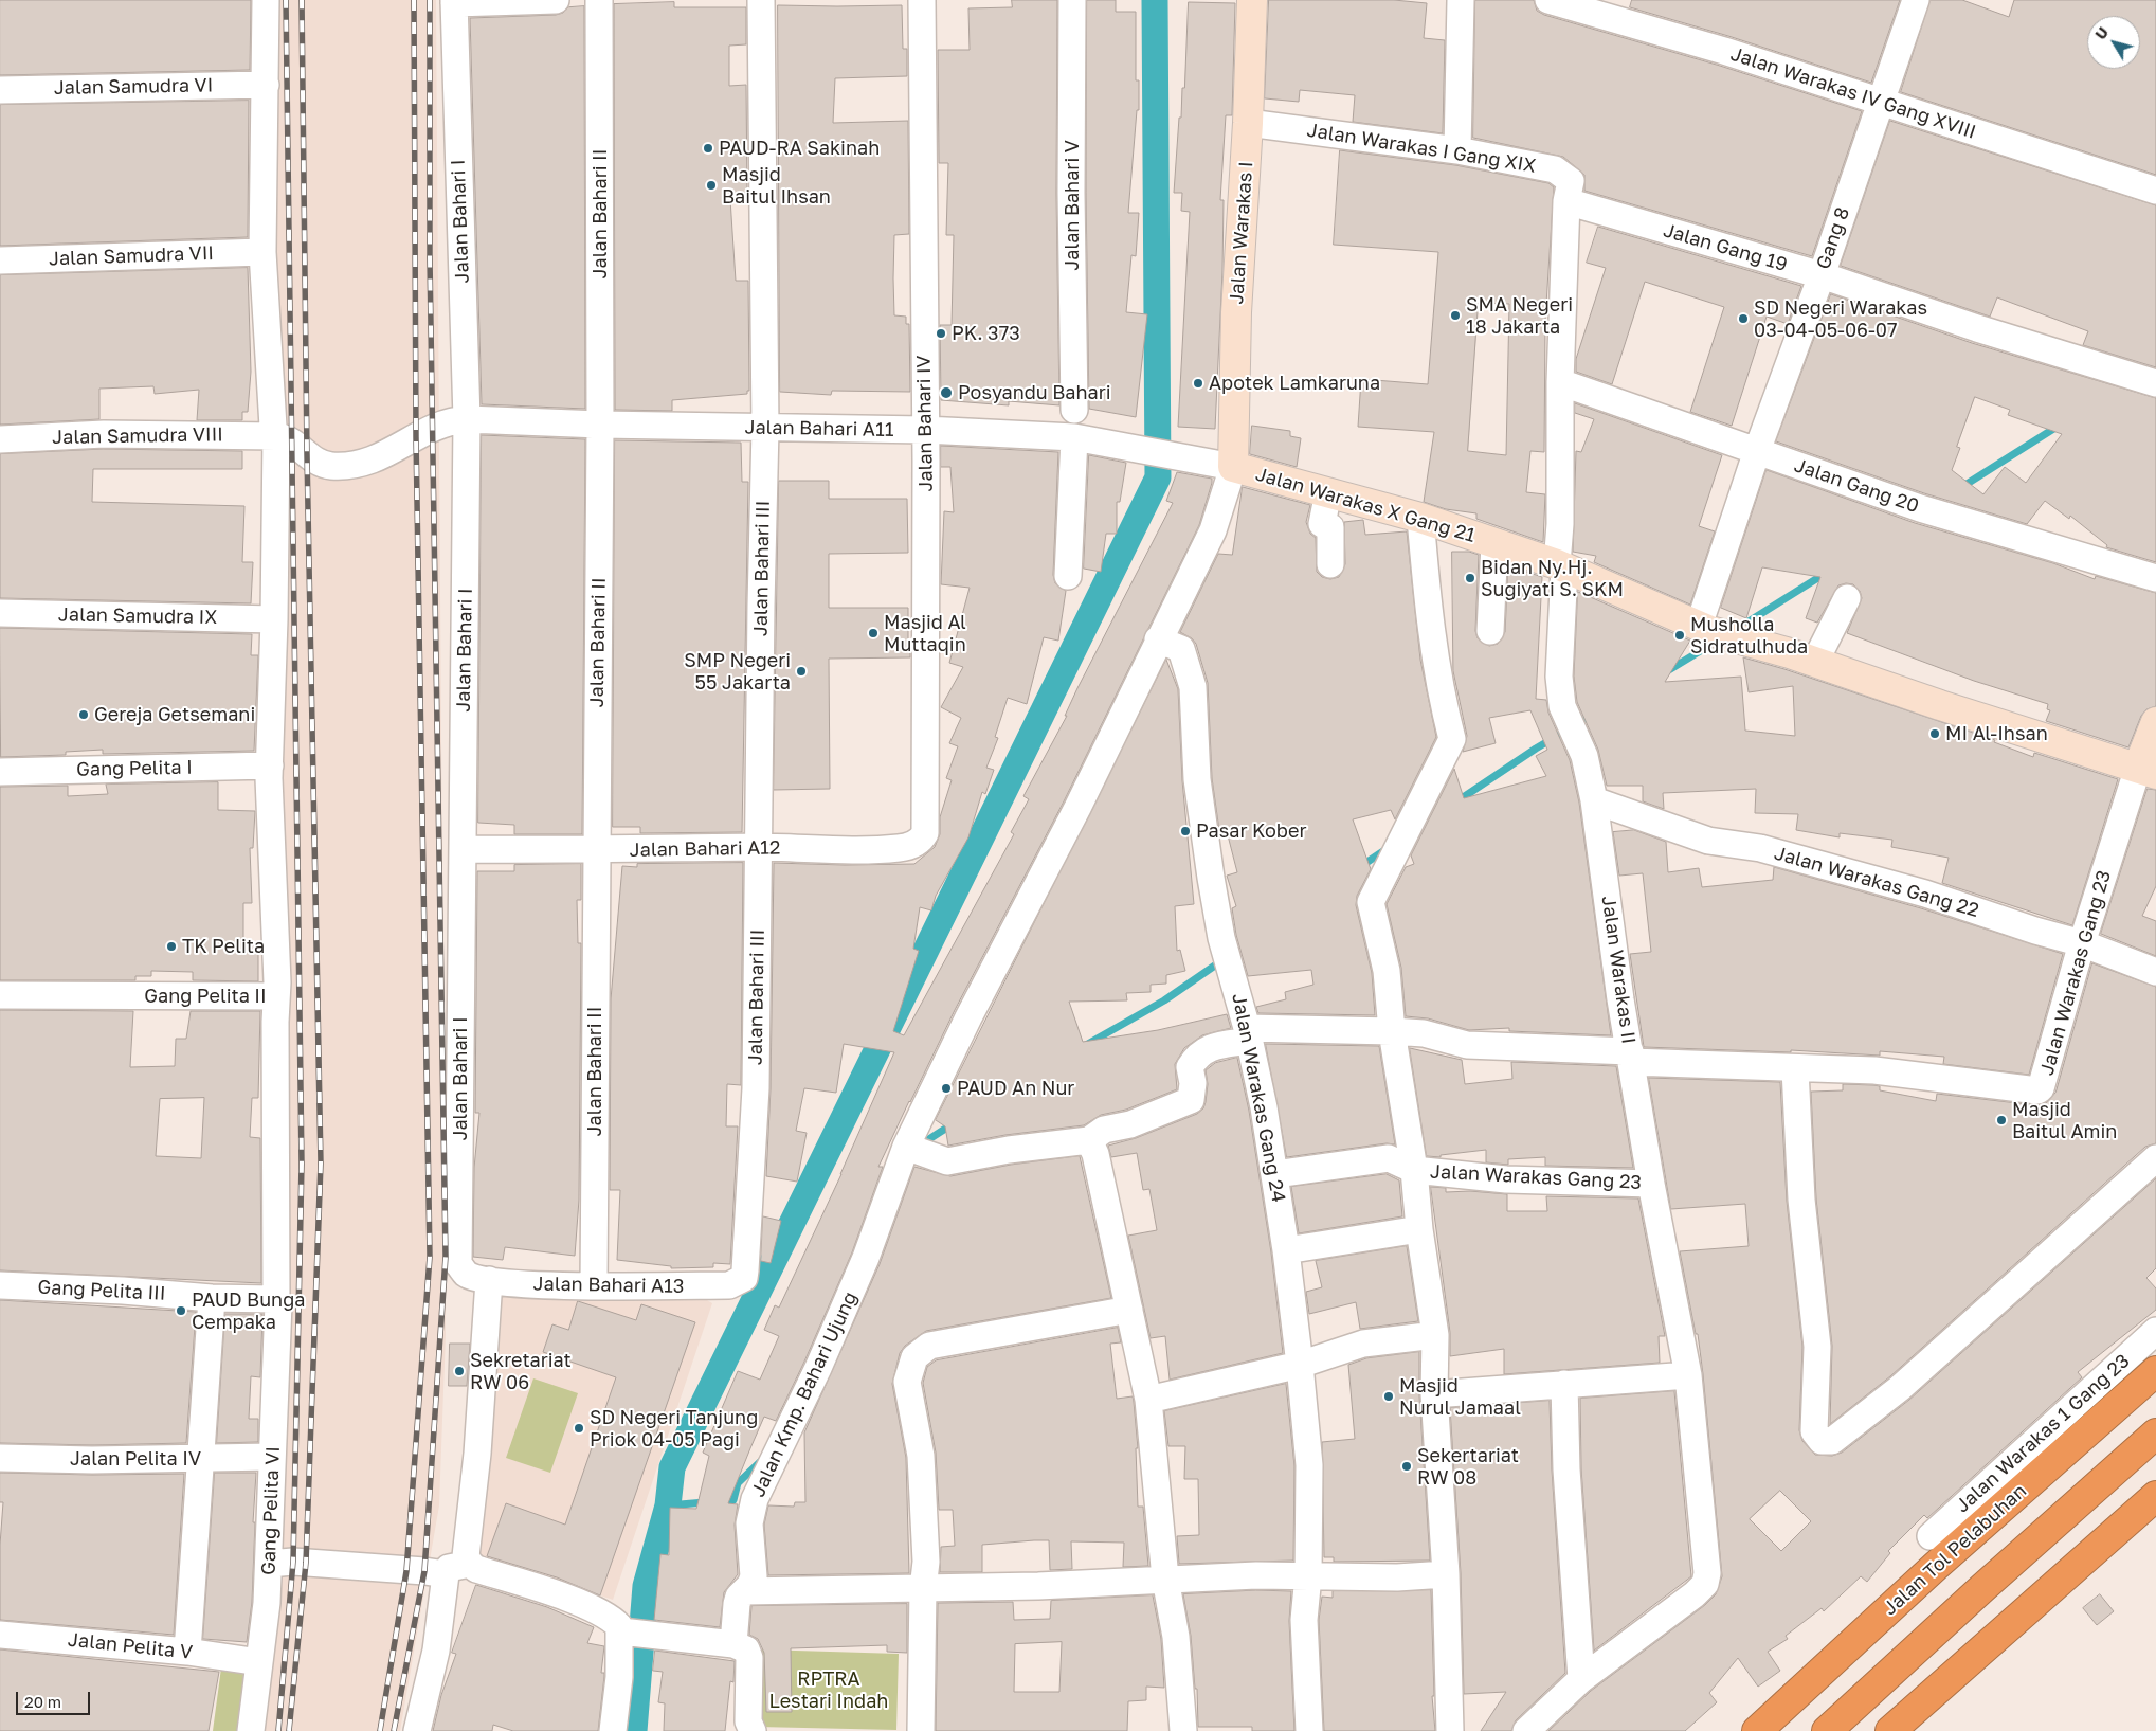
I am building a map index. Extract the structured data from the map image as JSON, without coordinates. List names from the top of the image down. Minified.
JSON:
{"streets":{"highway":["Jalan Tol Pelabuhan"],"street":["Jalan Samudra VI","Jalan Warakas IV Gang XVIII","Jalan Warakas I Gang XIX","Jalan Bahari V","Jalan Bahari II","Jalan Bahari I","Jalan Warakas I","Gang 8","Jalan Gang 19","Jalan Samudra VII","Jalan Bahari IV","Jalan Bahari A11","Jalan Samudra VIII","Jalan Gang 20","Jalan Warakas X Gang 21","Jalan Bahari III","Jalan Samudra IX","Gang Pelita I","Jalan Bahari A12","Jalan Warakas Gang 22","Jalan Warakas II","Jalan Warakas Gang 23","Gang Pelita II","Jalan Warakas Gang 24","Jalan Bahari A13","Gang Pelita III","Jalan Kmp. Bahari Ujung","Jalan Warakas 1 Gang 23","Jalan Pelita IV","Gang Pelita VI","Jalan Pelita V"]},"crossings":[["Jalan Samudra VI","Gang Pelita II"],["Jalan Warakas IV Gang XVIII","Gang 8"],["Jalan Warakas I Gang XIX","Jalan Warakas I"],["Jalan Warakas I Gang XIX","Jalan Gang 19"],["Jalan Warakas I Gang XIX","Jalan Warakas II"],["Jalan Bahari II","Jalan Bahari A11"],["Jalan Bahari II","Jalan Bahari A12"],["Jalan Bahari II","Jalan Bahari A13"],["Jalan Bahari I","Jalan Bahari A11"],["Jalan Bahari I","Jalan Bahari A12"],["Jalan Bahari I","Jalan Bahari A13"],["Jalan Warakas I","Jalan Bahari A11"],["Jalan Warakas I","Jalan Warakas X Gang 21"],["Jalan Warakas I","Jalan Kmp. Bahari Ujung"],["Gang 8","Jalan Gang 19"],["Gang 8","Jalan Gang 20"],["Gang 8","Jalan Warakas X Gang 21"],["Jalan Gang 19","Jalan Warakas II"],["Jalan Samudra VII","Gang Pelita II"],["Jalan Bahari IV","Jalan Bahari A11"],["Jalan Bahari IV","Jalan Bahari A12"],["Jalan Bahari A11","Jalan Samudra VIII"],["Jalan Bahari A11","Jalan Warakas X Gang 21"],["Jalan Bahari A11","Jalan Bahari III"],["Jalan Bahari A11","Gang Pelita II"],["Jalan Bahari A11","Jalan Kmp. Bahari Ujung"],["Jalan Samudra VIII","Gang Pelita II"],["Jalan Gang 20","Jalan Warakas II"],["Jalan Warakas X Gang 21","Jalan Warakas II"],["Jalan Warakas X Gang 21","Jalan Warakas Gang 23"],["Jalan Warakas X Gang 21","Jalan Kmp. Bahari Ujung"],["Jalan Bahari III","Jalan Bahari A12"],["Jalan Bahari III","Jalan Bahari A13"],["Jalan Samudra IX","Gang Pelita II"],["Gang Pelita I","Gang Pelita II"],["Jalan Warakas Gang 22","Jalan Warakas II"],["Jalan Warakas Gang 22","Jalan Warakas Gang 23"],["Jalan Warakas II","Jalan Warakas Gang 23"],["Jalan Warakas Gang 23","Jalan Warakas Gang 24"],["Gang Pelita II","Gang Pelita VI"],["Jalan Warakas Gang 24","Jalan Kmp. Bahari Ujung"],["Gang Pelita III","Gang Pelita VI"],["Jalan Pelita IV","Gang Pelita VI"],["Gang Pelita VI","Jalan Pelita V"]],"parks":["RPTRA Lestari Indah"],"places":["PAUD-RA Sakinah","Masjid Baitul Ihsan","SMA Negeri 18 Jakarta","SD Negeri Warakas 03-04-05-06-07","PK. 373","Apotek Lamkaruna","Posyandu Bahari","Bidan Ny.Hj. Sugiyati S. SKM","Masjid Al Muttaqin","Musholla Sidratulhuda","SMP Negeri 55 Jakarta","Gereja Getsemani","MI Al-Ihsan","Pasar Kober","TK Pelita","PAUD An Nur","Masjid Baitul Amin","PAUD Bunga Cempaka","Sekretariat RW 06","Masjid Nurul Jamaal","SD Negeri Tanjung Priok 04-05 Pagi","Sekertariat RW 08"],"scale_bar":"20 m","north":"top left"}
